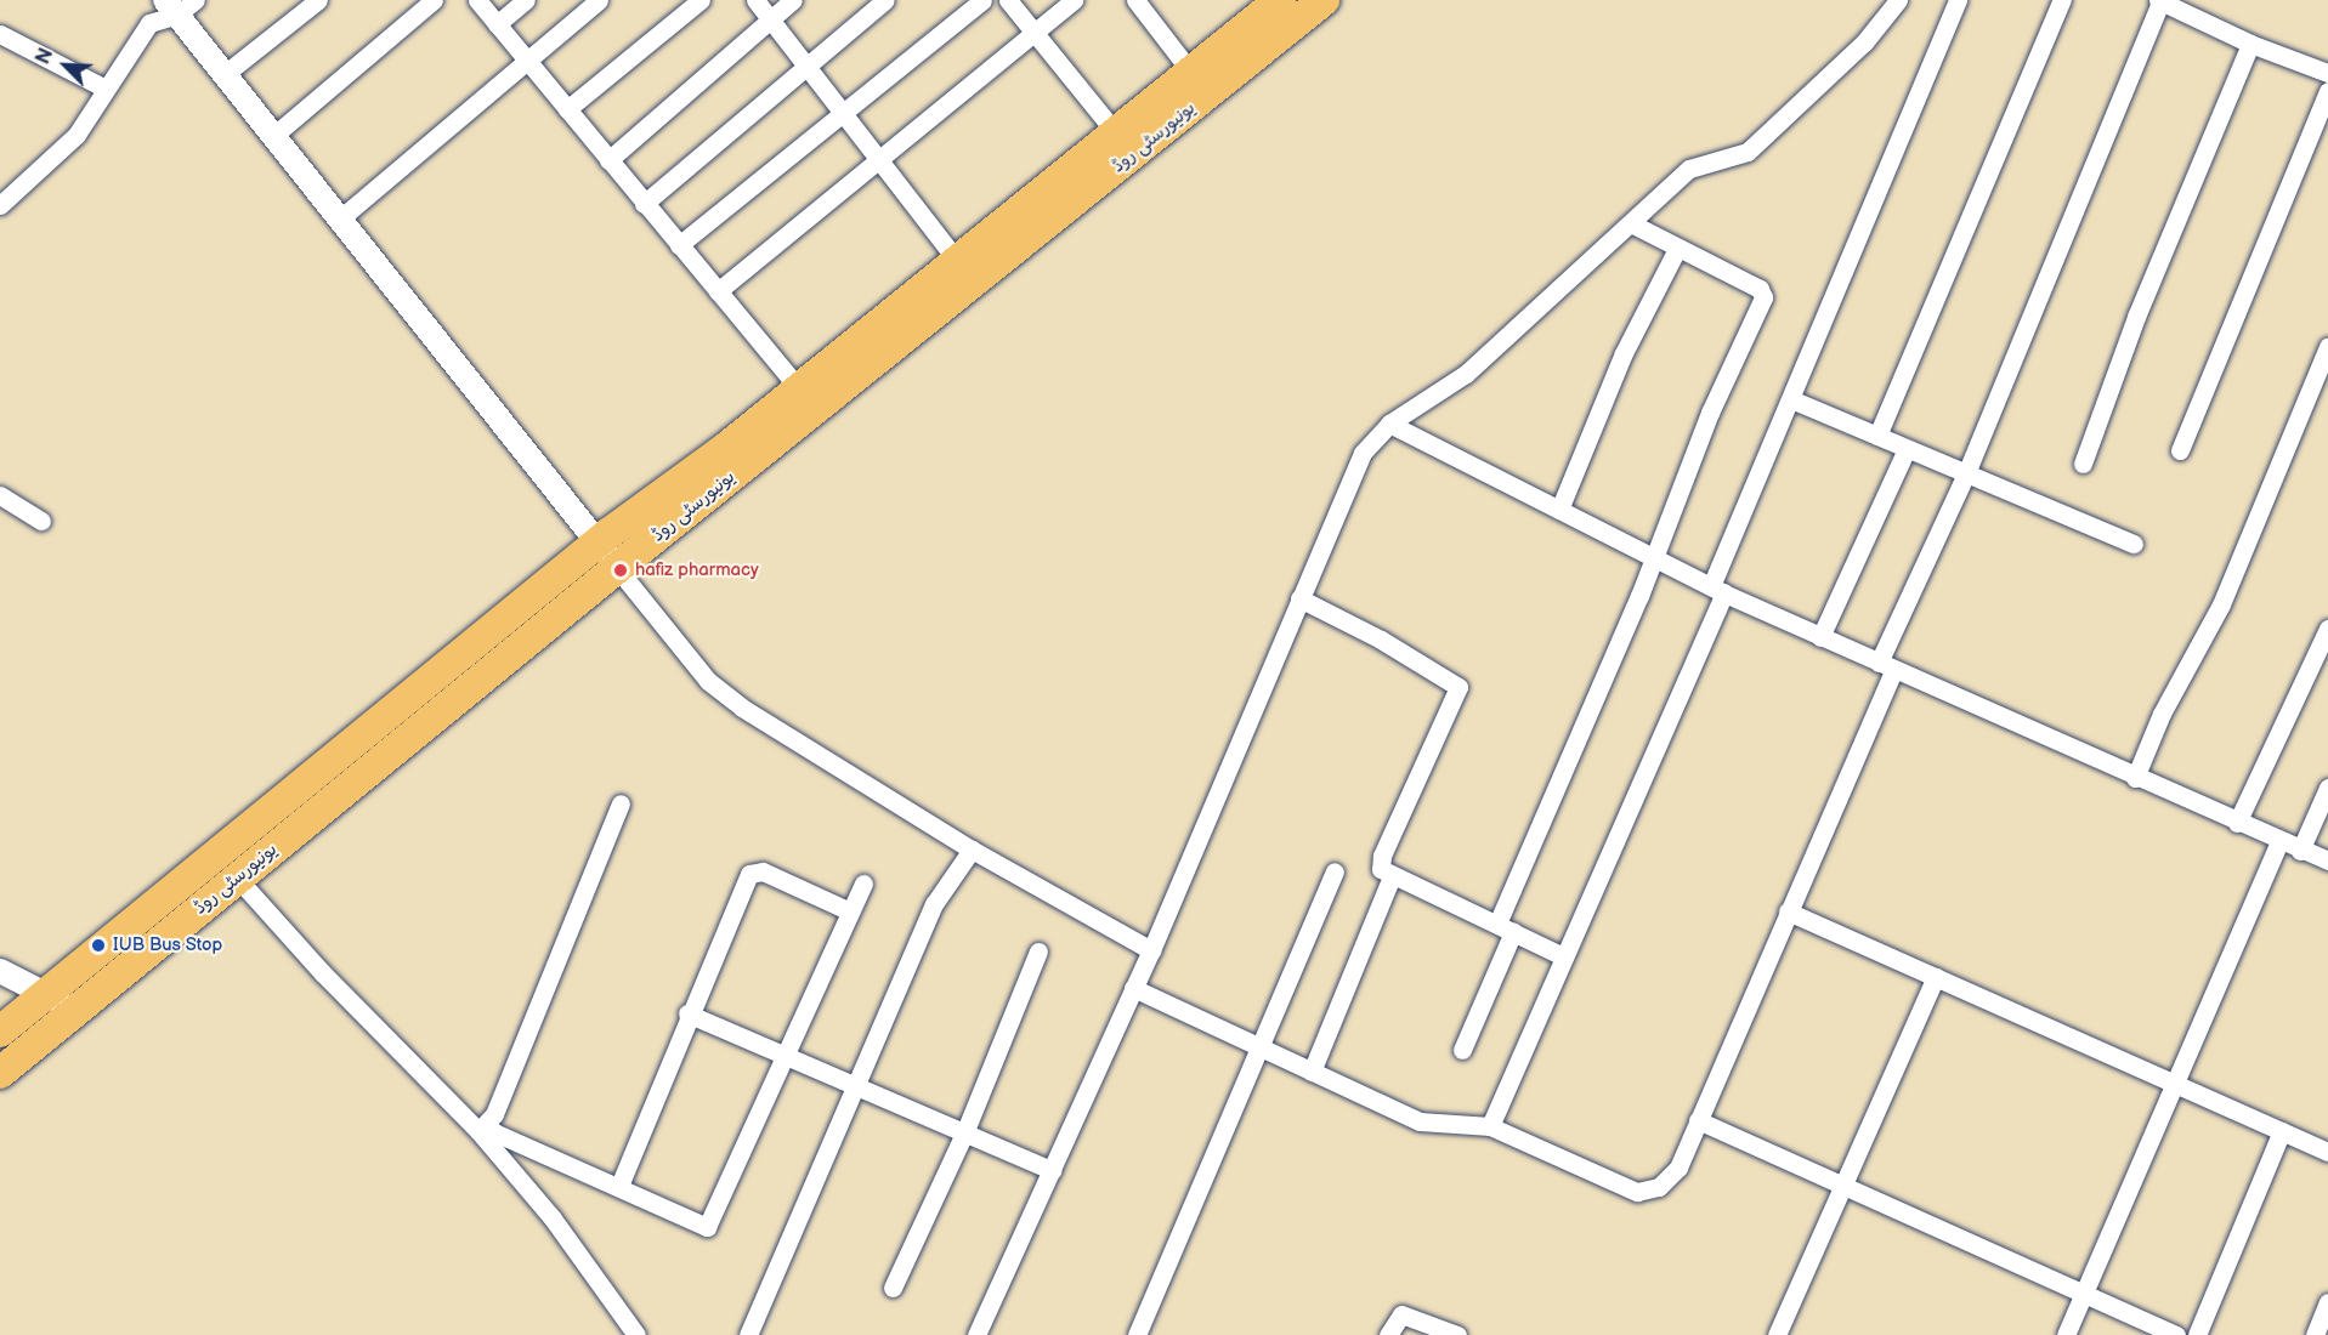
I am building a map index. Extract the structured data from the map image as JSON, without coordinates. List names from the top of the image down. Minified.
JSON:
{"streets":{"highway":["یونیورسٹی روڈ"]},"places":["hafiz pharmacy","IUB Bus Stop"],"north":"top left"}
